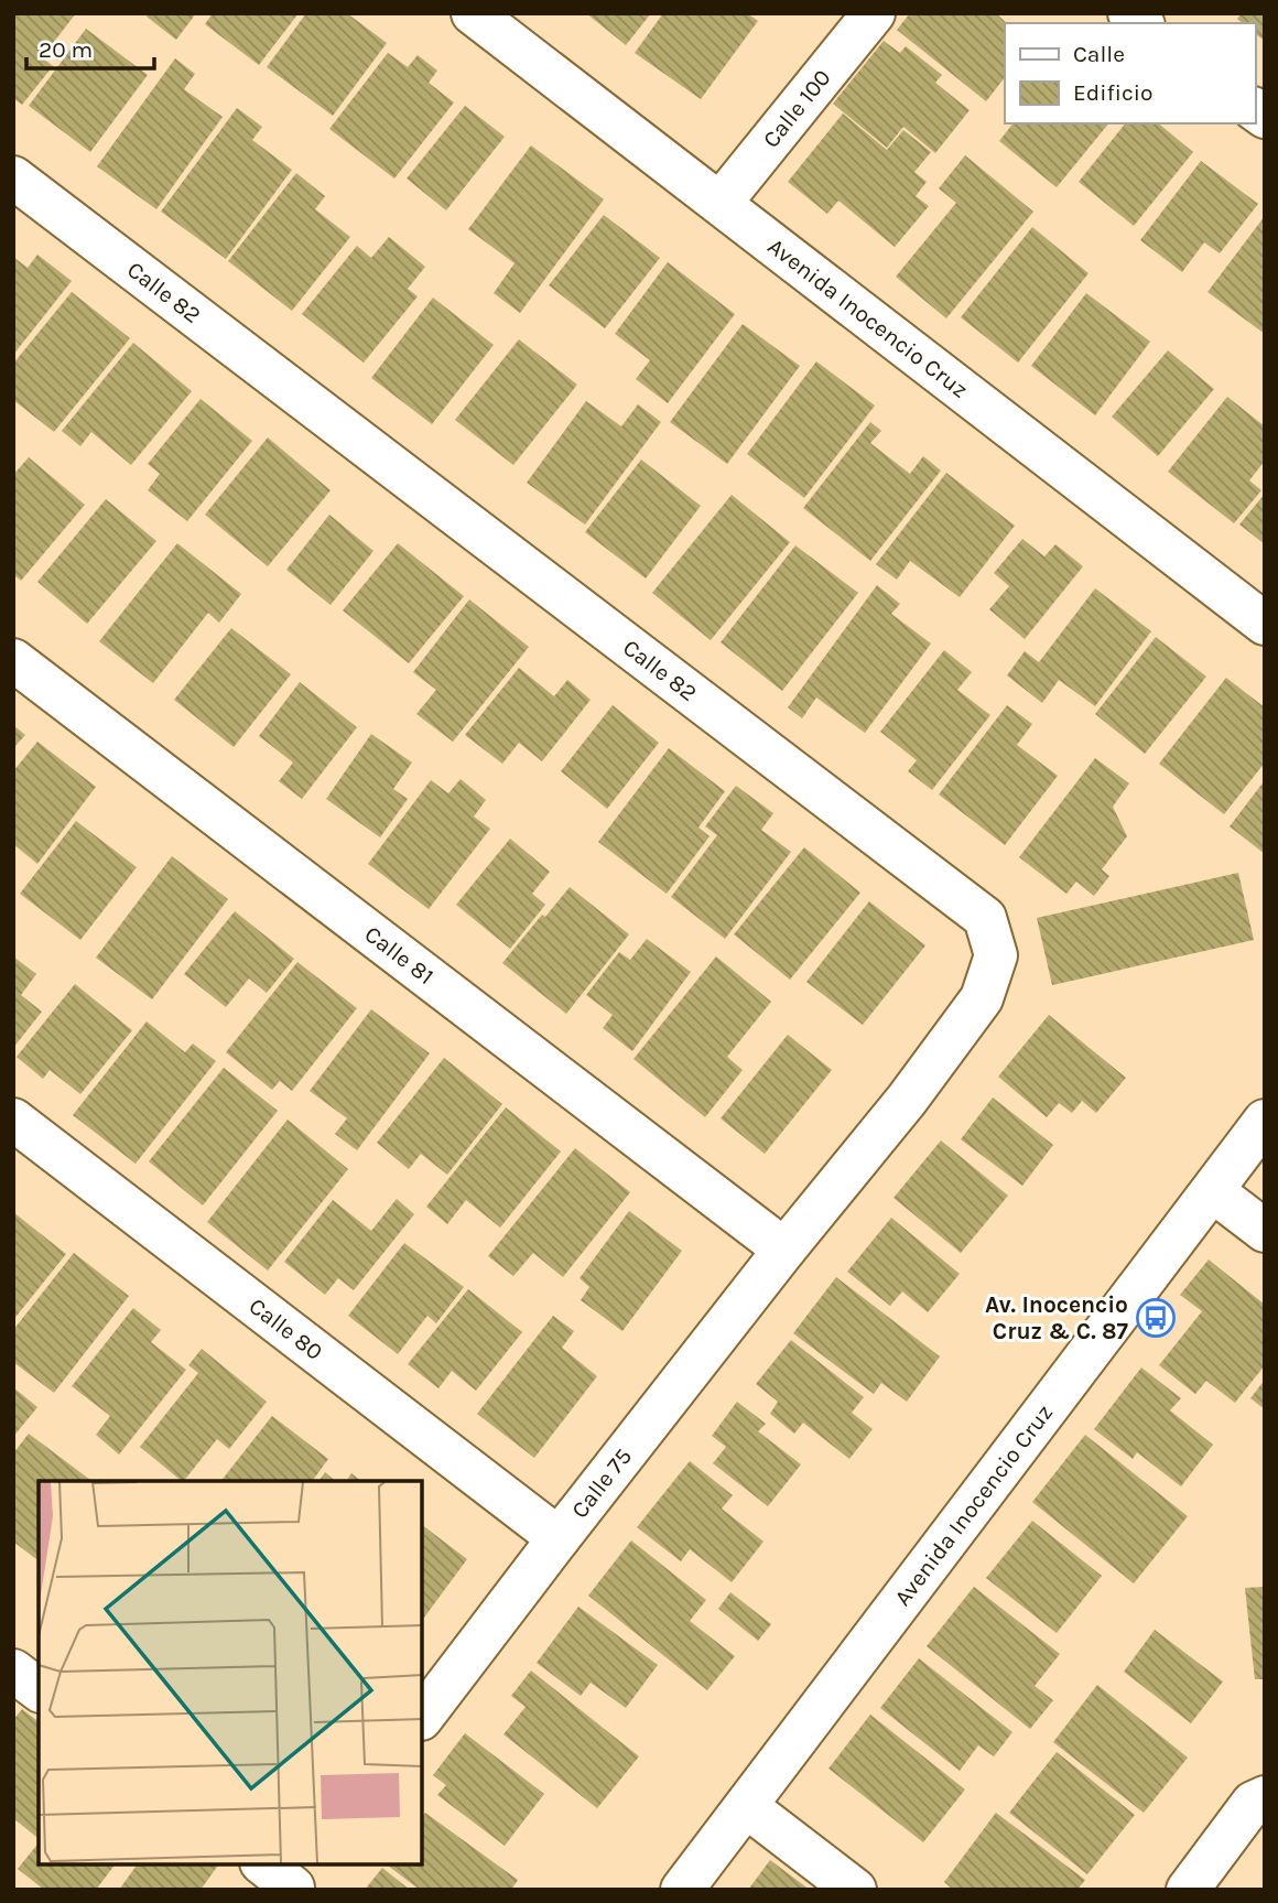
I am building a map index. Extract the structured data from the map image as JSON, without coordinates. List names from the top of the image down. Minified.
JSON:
{"streets":{"street":["Calle 100","Calle 82","Avenida Inocencio Cruz","Calle 81","Calle 80","Calle 75"]},"crossings":[["Calle 100","Avenida Inocencio Cruz"],["Calle 82","Calle 81"],["Calle 82","Calle 75"],["Calle 81","Calle 75"],["Calle 80","Calle 75"]],"places":{"bus stop":["Av. Inocencio Cruz & C. 87"]},"legend":["Calle","Edificio"],"scale_bar":"20 m"}
